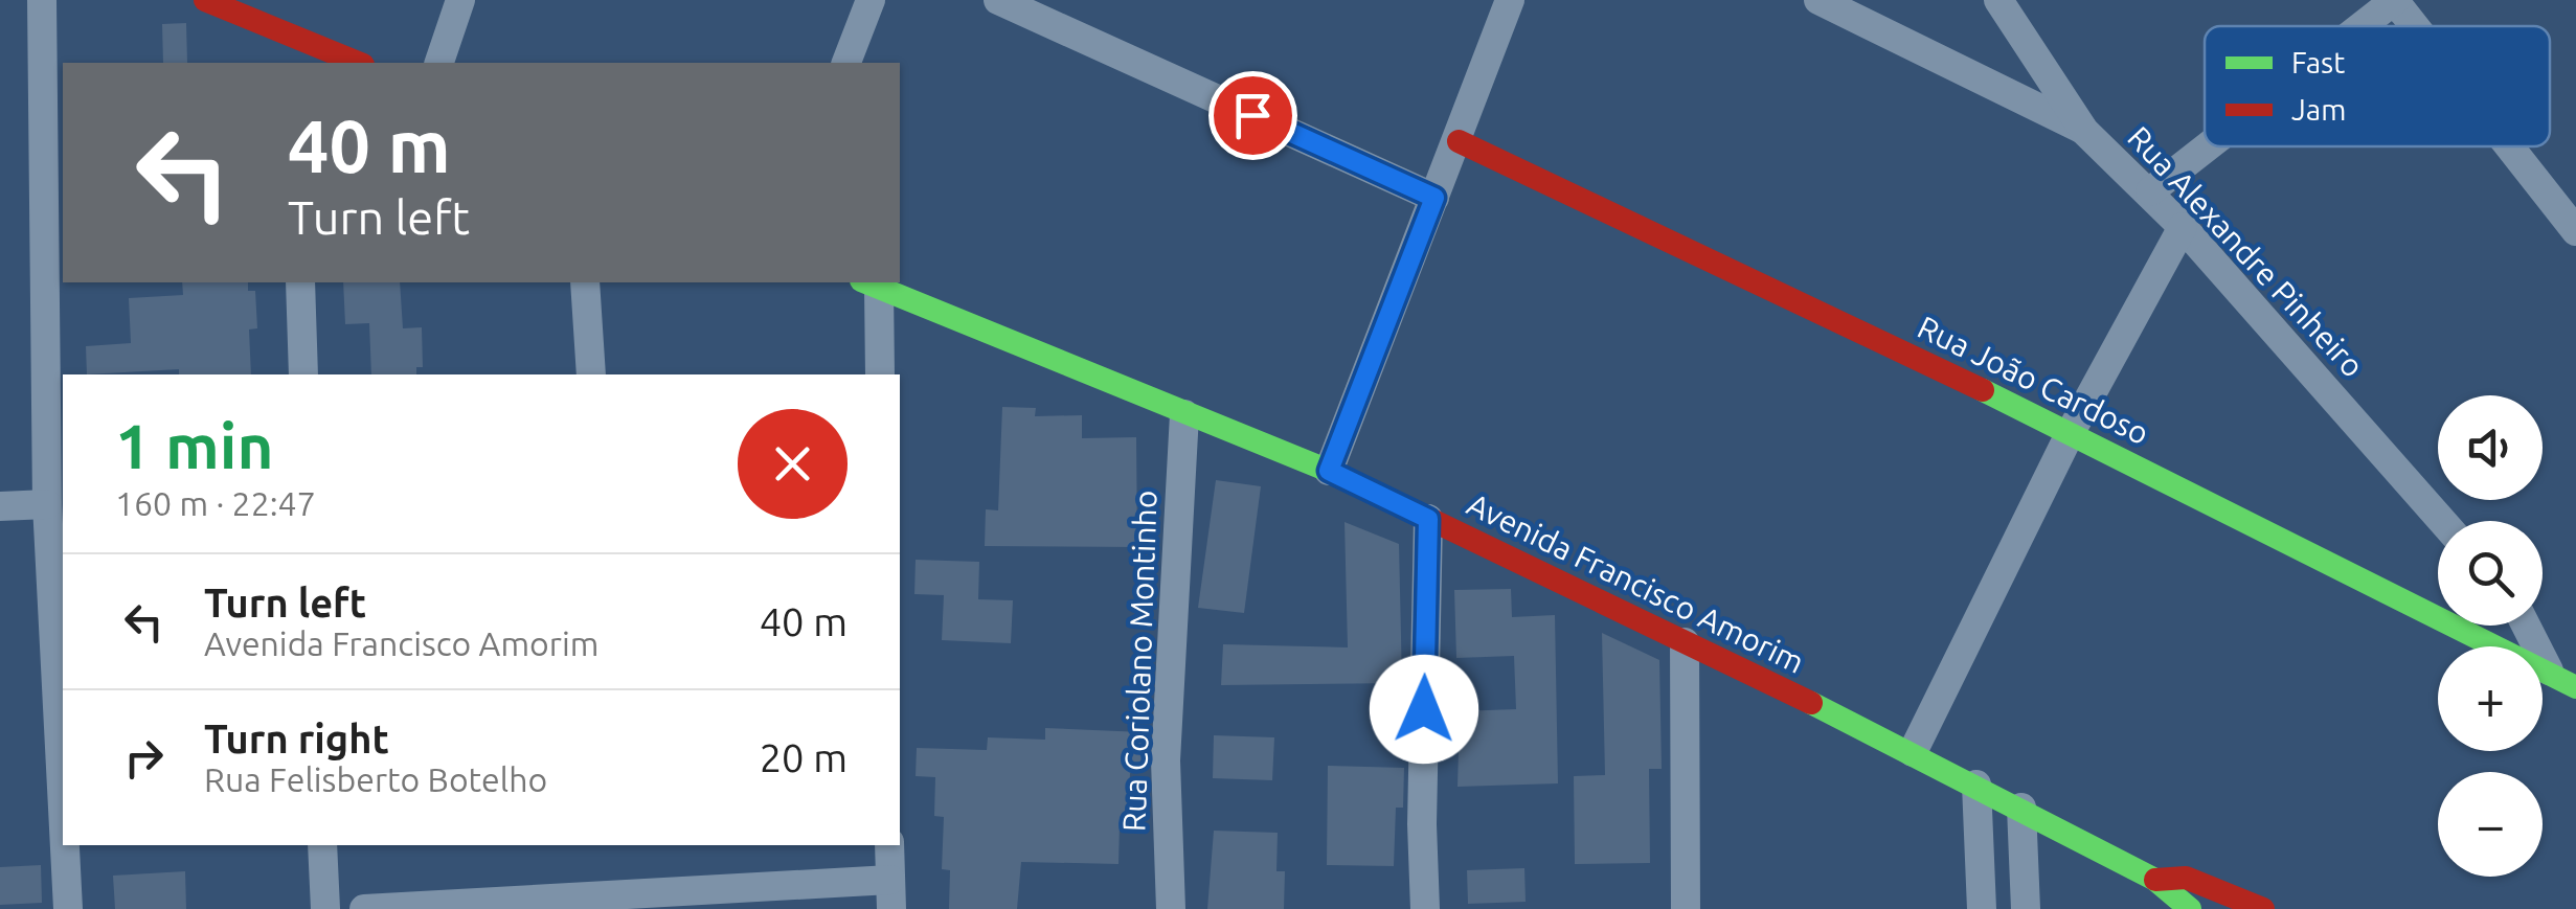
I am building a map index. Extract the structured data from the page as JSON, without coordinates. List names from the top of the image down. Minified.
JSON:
{"streets":{"main road":["Rua João Cardoso","Avenida Francisco Amorim"],"street":["Rua Alexandre Pinheiro","Rua Coriolano Montinho"]},"crossings":[["Avenida Francisco Amorim","Rua Coriolano Montinho"]],"legend":["Fast","Jam"],"page":{"turn":["40 m","Turn left"],"heading":["1 min","160 m · 22:47"],"map_buttons":["+","−"],"list":[{"name":"Turn left","note":"Avenida Francisco Amorim","value":"40 m"},{"name":"Turn right","note":"Rua Felisberto Botelho","value":"20 m"}]}}
